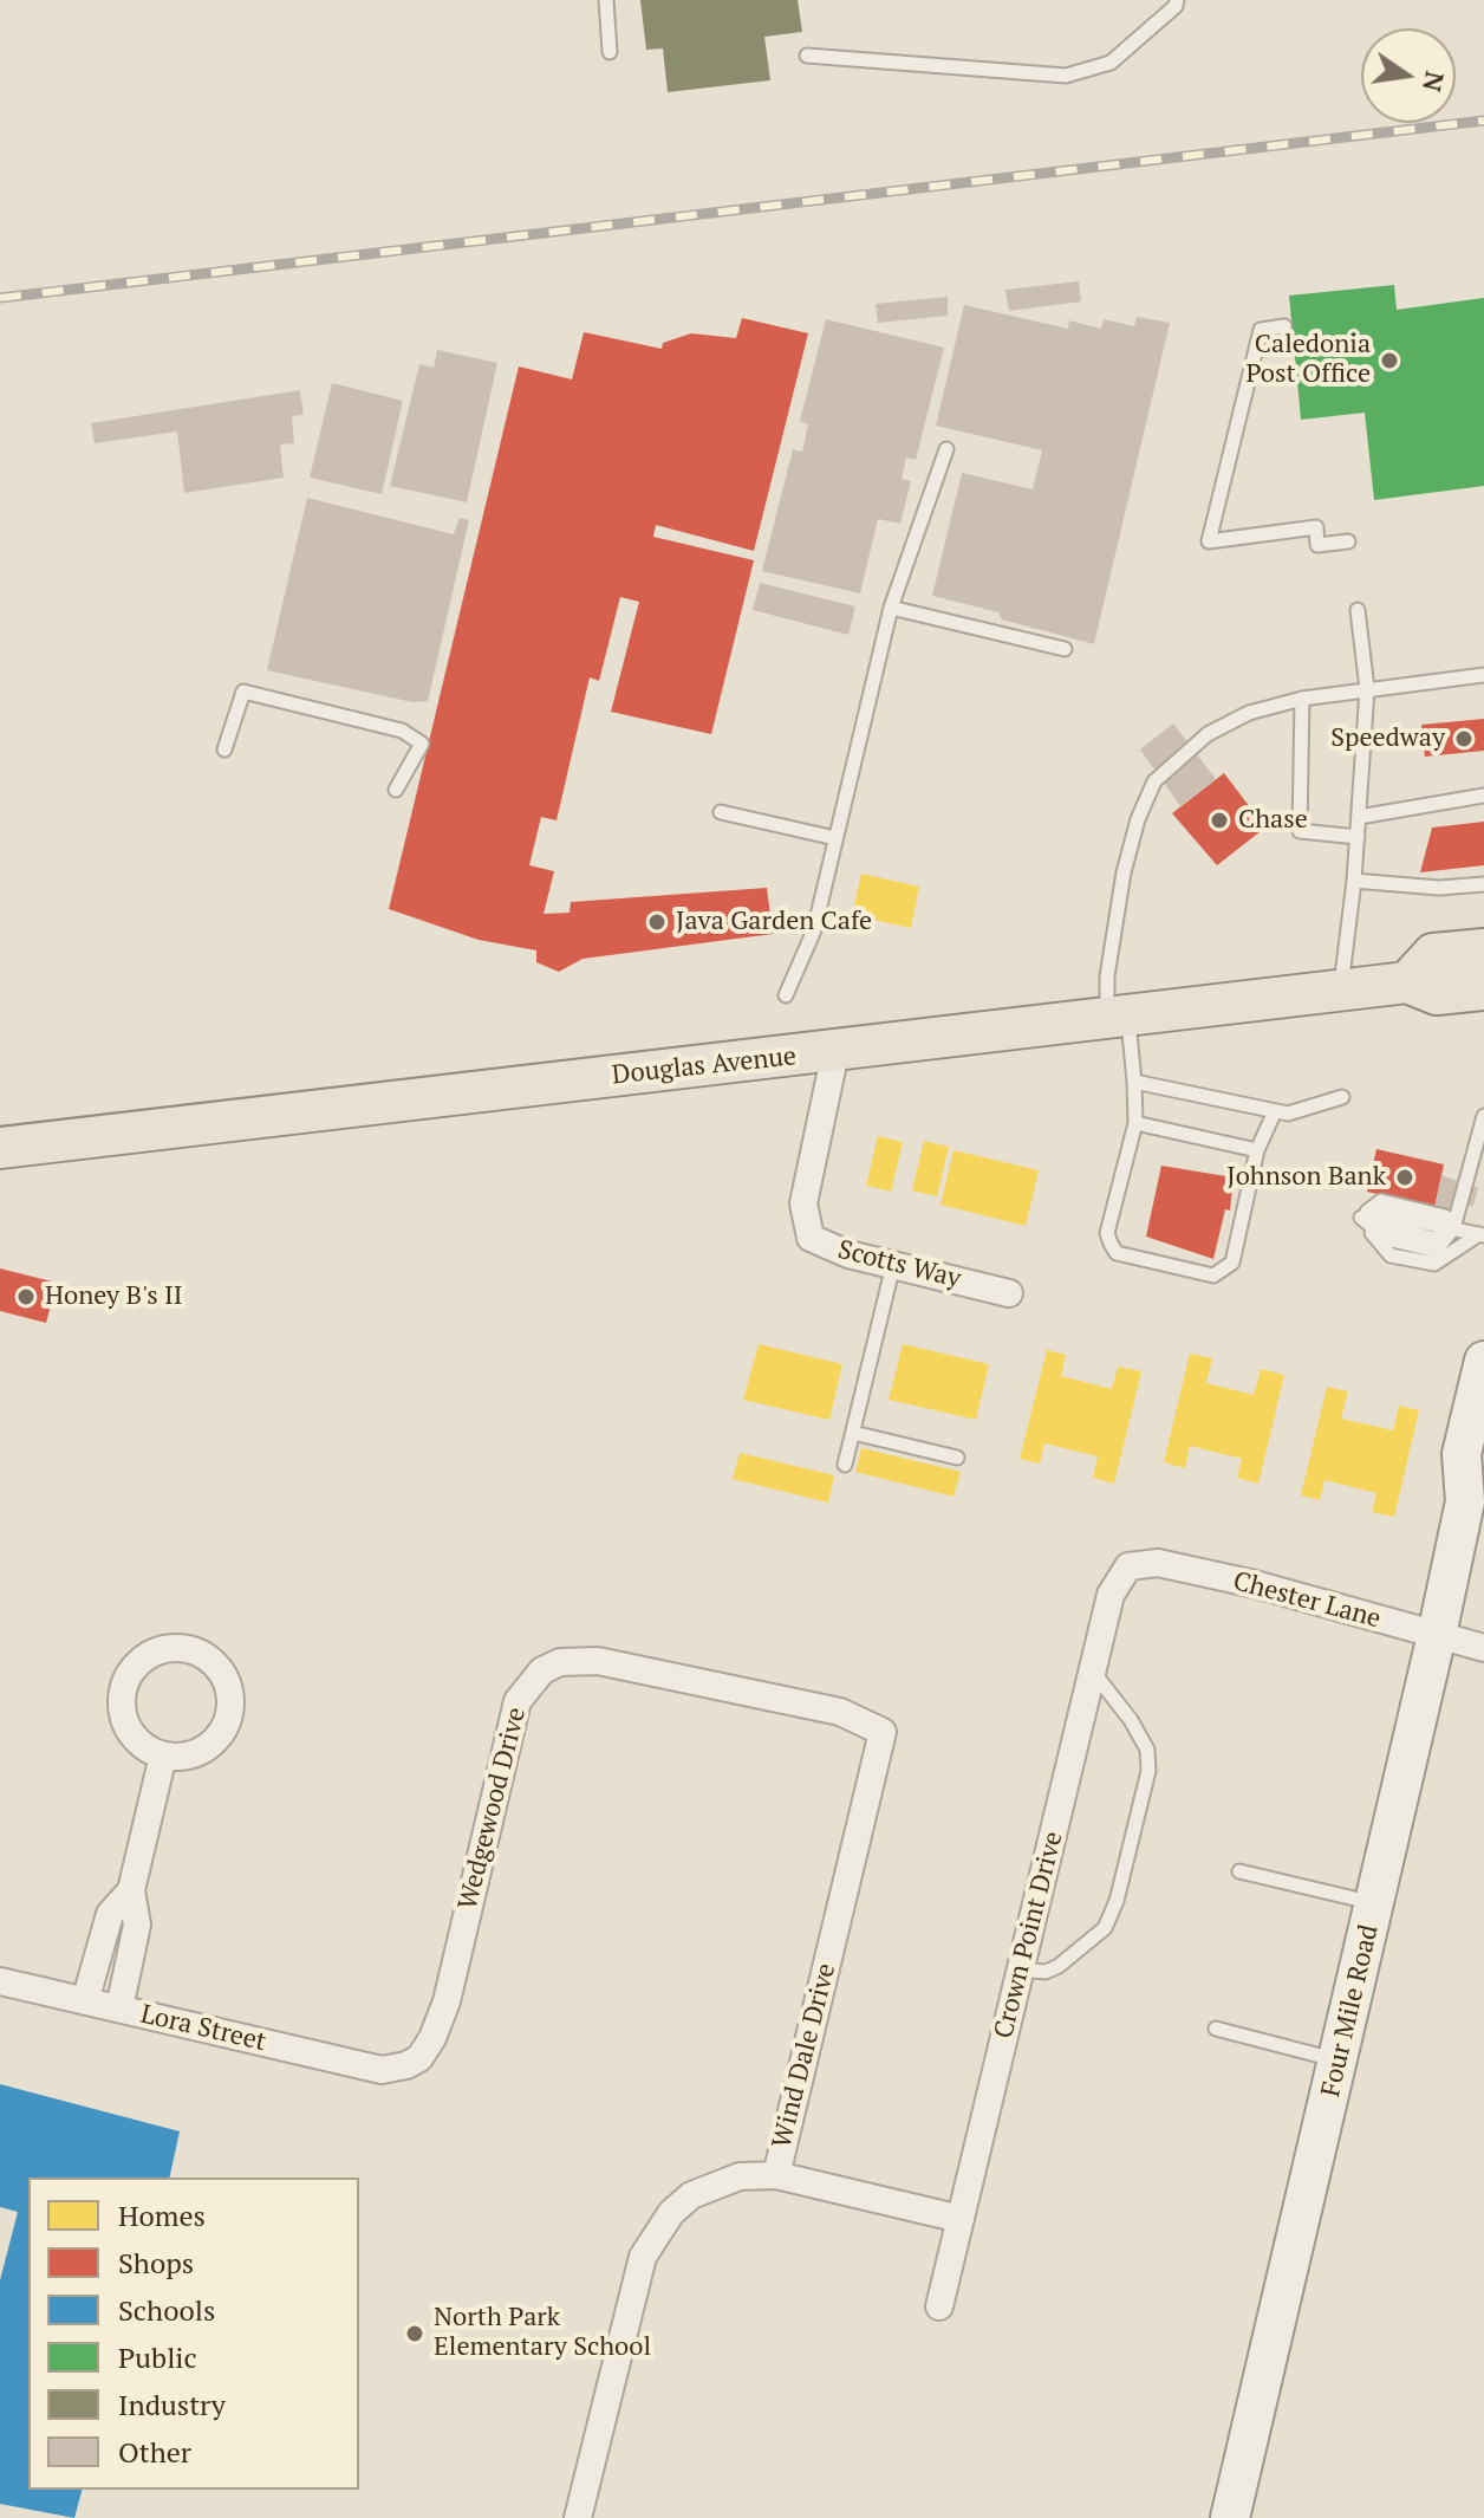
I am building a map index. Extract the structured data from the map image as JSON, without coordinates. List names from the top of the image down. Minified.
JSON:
{"streets":{"main road":["Douglas Avenue","Four Mile Road"],"street":["Scotts Way","Chester Lane","Wedgewood Drive","Crown Point Drive","Lora Street","Wind Dale Drive"]},"crossings":[["Douglas Avenue","Scotts Way"],["Chester Lane","Crown Point Drive"],["Chester Lane","Four Mile Road"],["Wedgewood Drive","Lora Street"],["Wedgewood Drive","Wind Dale Drive"]],"places":["Caledonia Post Office","Speedway","Chase","Java Garden Cafe","Johnson Bank","Honey B's II","North Park Elementary School"],"legend":["Homes","Shops","Schools","Public","Industry","Other"],"north":"right"}
